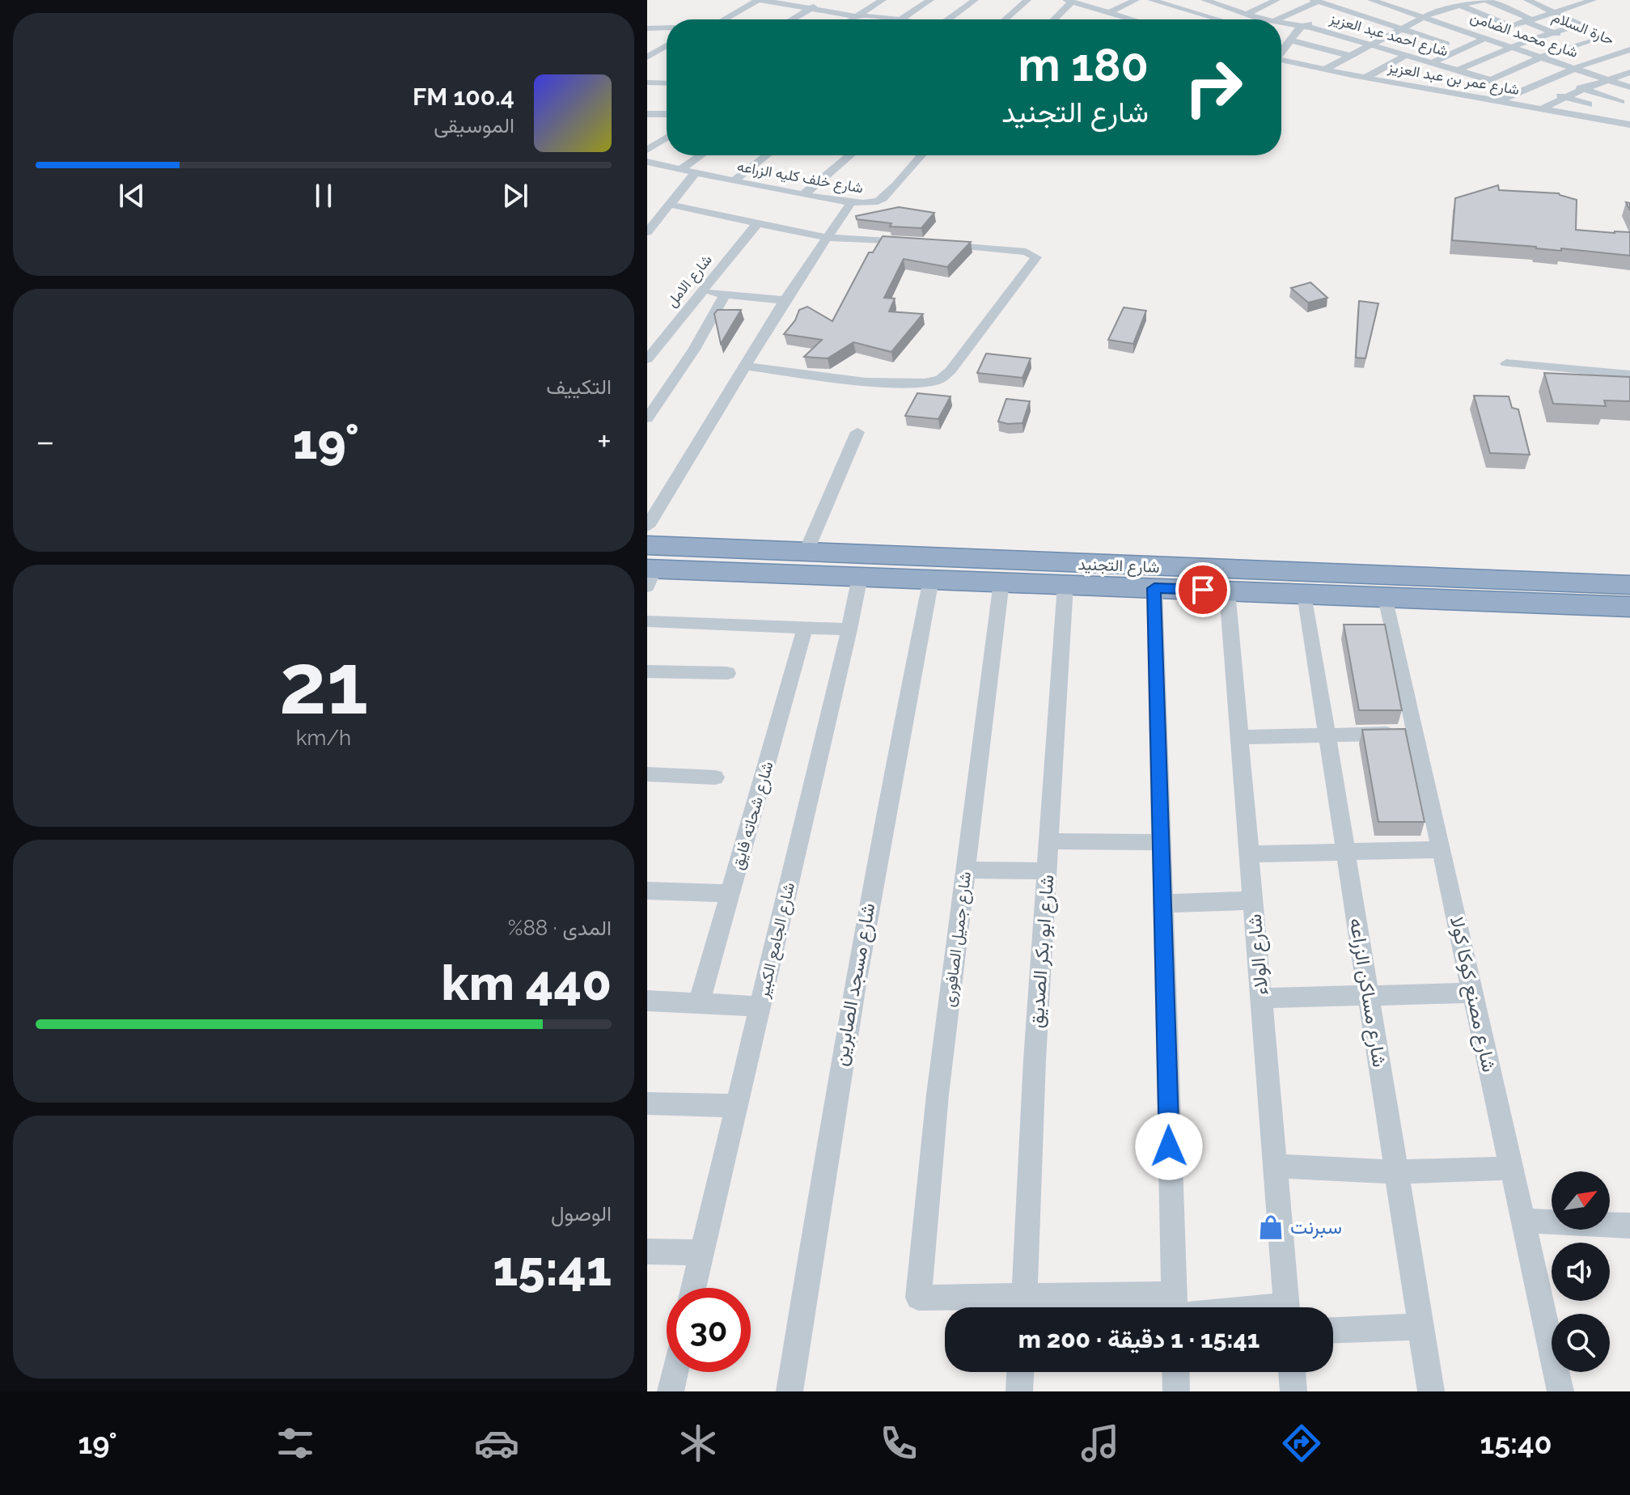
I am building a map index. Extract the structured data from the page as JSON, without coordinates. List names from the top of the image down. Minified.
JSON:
{"streets":{"highway":["شارع التجنيد"],"street":["حارة السلام","شارع احمد عبد العزيز","شارع محمد الضامن","شارع عمر بن عبد العزيز","شارع خلف كليه الزراعه","شارع الامل","شارع شحاته فايق","شارع جميل الصافورى","شارع الجامع الكبير","شارع ابو بكر الصديق","شارع الولاء","شارع مسجد الصابرين","شارع مساكن الزراعه","شارع مصنع كوكا كولا"]},"crossings":[["شارع التجنيد","شارع جميل الصافورى"],["شارع التجنيد","شارع الجامع الكبير"],["شارع التجنيد","شارع ابو بكر الصديق"],["شارع التجنيد","شارع الولاء"],["شارع التجنيد","شارع مسجد الصابرين"],["شارع التجنيد","شارع مساكن الزراعه"],["شارع التجنيد","شارع مصنع كوكا كولا"],["شارع جميل الصافورى","شارع ابو بكر الصديق"]],"places":{"shop":["سبرنت"]},"north":"top right","page":{"turn":["180 m","شارع التجنيد"],"song":["100.4 FM","الموسيقى"],"tile":["التكييف",["21","km/h"],["المدى · 88%","440 km"],["الوصول","15:41"]],"heat":["−","19°","+"],"limit":"30","trip":"15:41 · 1 دقيقة · 200 m","tabs":["15:40","19°"]}}
